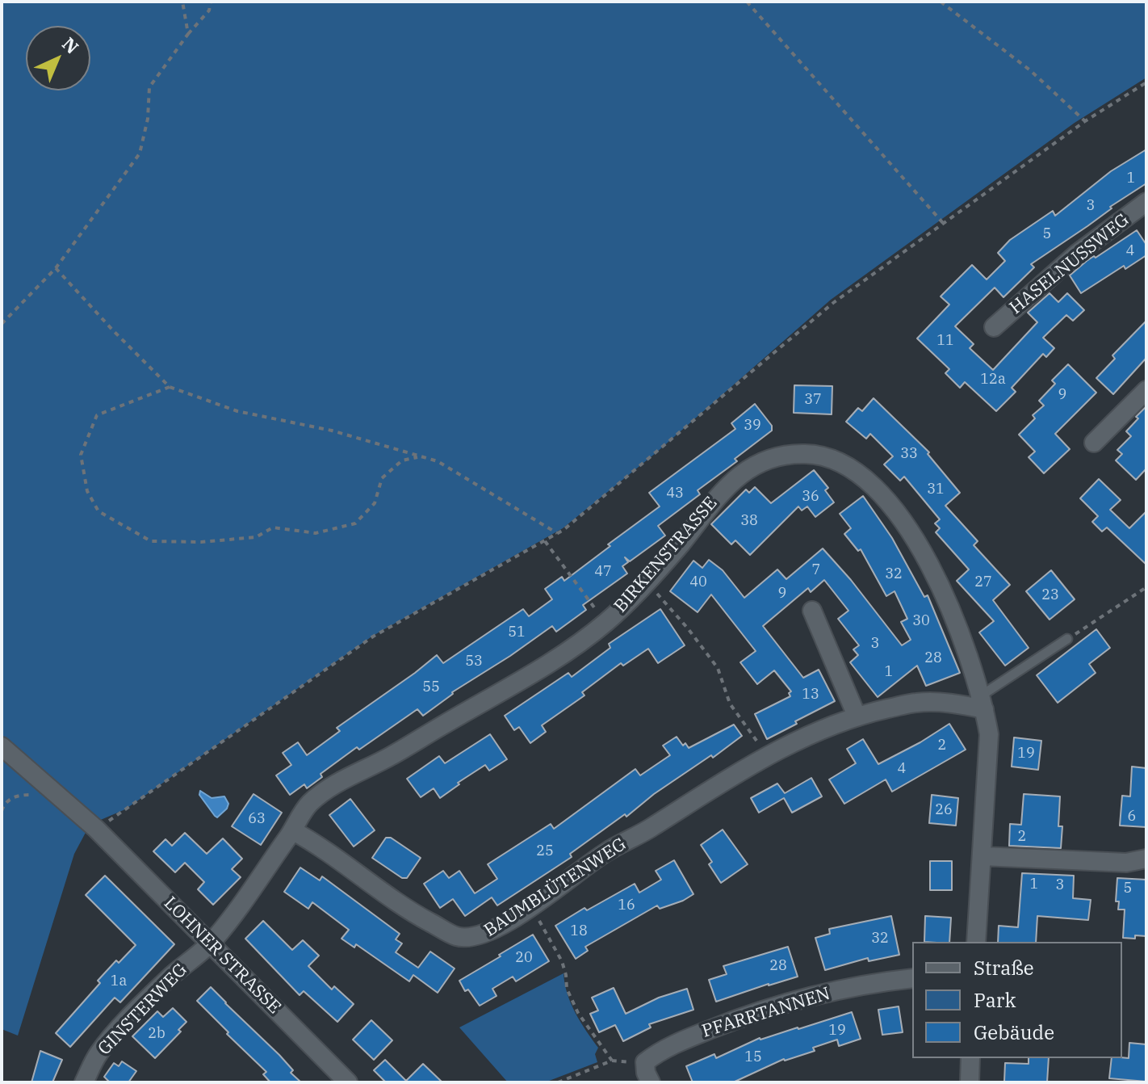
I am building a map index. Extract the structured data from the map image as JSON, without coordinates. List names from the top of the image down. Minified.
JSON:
{"streets":{"street":["HASELNUSSWEG","BIRKENSTRASSE","BAUMBLÜTENWEG","LOHNER STRASSE","GINSTERWEG","PFARRTANNEN"]},"crossings":[["BIRKENSTRASSE","BAUMBLÜTENWEG"],["BIRKENSTRASSE","LOHNER STRASSE"],["BIRKENSTRASSE","GINSTERWEG"],["LOHNER STRASSE","GINSTERWEG"]],"house_numbers":["1","3","5","4","11","12a","9","37","39","33","31","43","36","38","7","47","32","40","27","9","23","30","51","3","28","53","1","55","13","2","19","4","26","6","63","2","25","1","3","5","16","18","32","20","28","1a","19","2b","15"],"legend":["Straße","Park","Gebäude"],"north":"top right"}
